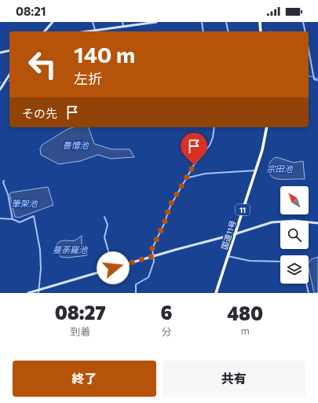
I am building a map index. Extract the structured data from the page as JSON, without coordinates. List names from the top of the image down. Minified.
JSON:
{"streets":{"highway":["11","国道11号"]},"water":["善憎池","宗田池","筆架池","曼荼羅池"],"north":"top left","page":{"status":"08:21","turn":["140 m","左折"],"then":"その先","eta":["08:27","到着","6","分","480","m"],"buttons":["終了","共有"]}}
